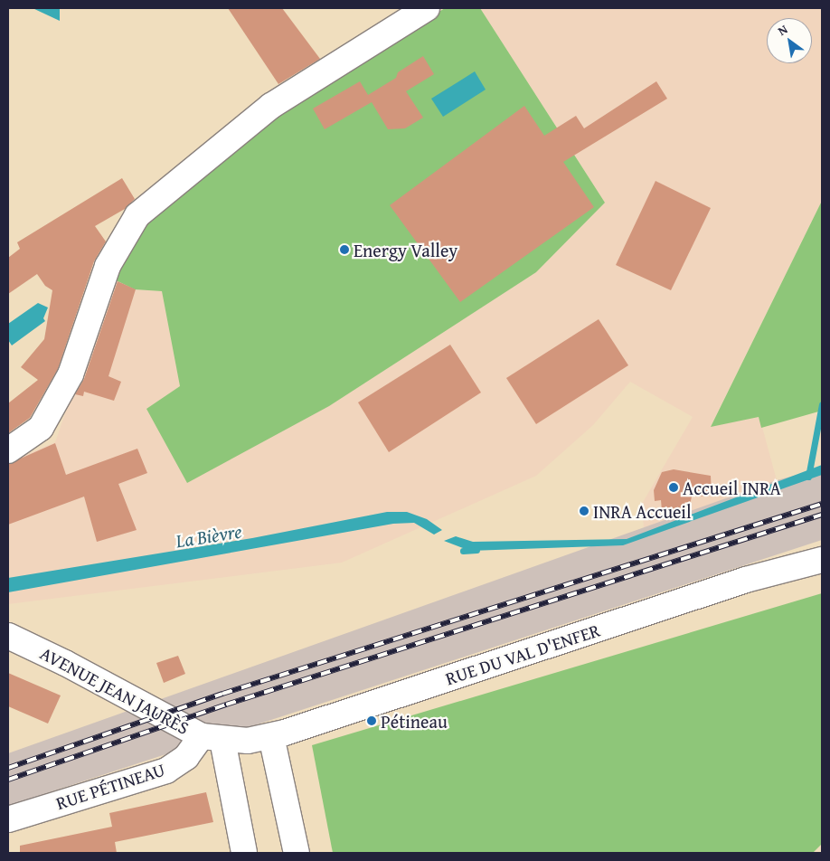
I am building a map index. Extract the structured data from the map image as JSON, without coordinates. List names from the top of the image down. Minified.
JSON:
{"streets":{"street":["RUE DU VAL D'ENFER","AVENUE JEAN JAURÈS","RUE PÉTINEAU"]},"crossings":[["RUE DU VAL D'ENFER","AVENUE JEAN JAURÈS"],["RUE DU VAL D'ENFER","RUE PÉTINEAU"],["AVENUE JEAN JAURÈS","RUE PÉTINEAU"]],"water":["La Bièvre"],"places":["Energy Valley","Accueil INRA","INRA Accueil","Pétineau"],"north":"top left"}
